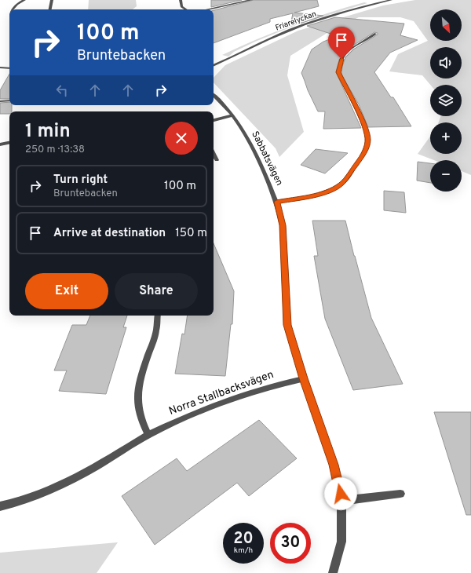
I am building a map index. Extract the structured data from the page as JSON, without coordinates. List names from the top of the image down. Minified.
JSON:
{"streets":{"street":["Friarelyckan","Sabbatsvägen","Norra Stallbacksvägen"]},"crossings":[["Sabbatsvägen","Norra Stallbacksvägen"]],"north":"bottom right","page":{"map_buttons":["+","−"],"turn":["100 m","Bruntebacken"],"heading":["1 min","250 m · 13:38"],"list":[{"name":"Turn right","note":"Bruntebacken","value":"100 m"},{"name":"Arrive at destination","value":"150 m"}],"buttons":["Exit","Share"],"speed":"20 km/h","limit":"30"}}
